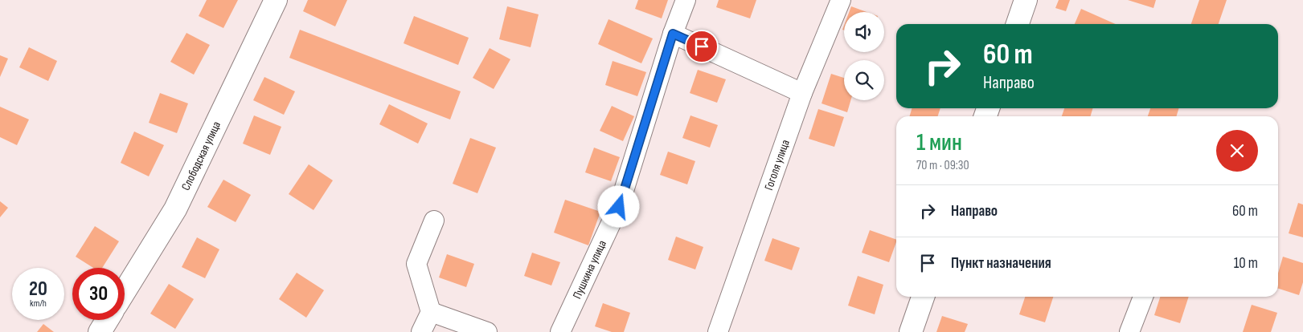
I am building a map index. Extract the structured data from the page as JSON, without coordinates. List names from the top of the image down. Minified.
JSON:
{"streets":{"street":["Слободская улица","Гоголя улица","Пушкина улица"]},"page":{"turn":["60 m","Направо"],"heading":["1 мин","70 m · 09:30"],"list":[{"name":"Направо","value":"60 m"},{"name":"Пункт назначения","value":"10 m"}],"speed":"20 km/h","limit":"30"}}
